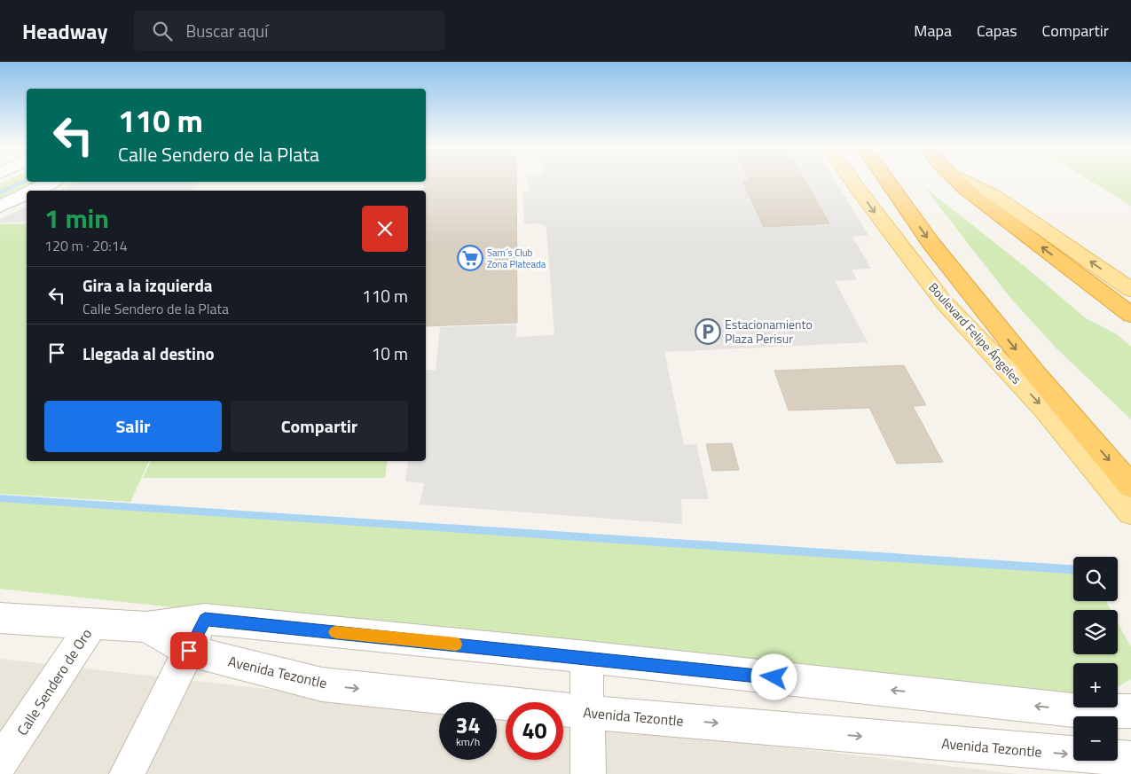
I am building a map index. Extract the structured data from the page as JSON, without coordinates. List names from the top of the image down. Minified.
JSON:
{"streets":{"highway":["Boulevard Felipe Ángeles"],"street":["Avenida Tezontle","Calle Sendero de Oro"]},"crossings":[["Avenida Tezontle","Calle Sendero de Oro"]],"one_way":["Boulevard Felipe Ángeles"],"places":{"supermarket":["Sam´s Club Zona Plateada"],"parking":["Estacionamiento Plaza Perisur"]},"page":{"header":"Headway","search":"Buscar aquí","nav":["Mapa","Capas","Compartir"],"turn":["110 m","Calle Sendero de la Plata"],"heading":["1 min","120 m · 20:14"],"list":[{"name":"Gira a la izquierda","note":"Calle Sendero de la Plata","value":"110 m"},{"name":"Llegada al destino","value":"10 m"}],"buttons":["Salir","Compartir"],"map_buttons":["+","−"],"speed":"34 km/h","limit":"40"}}
